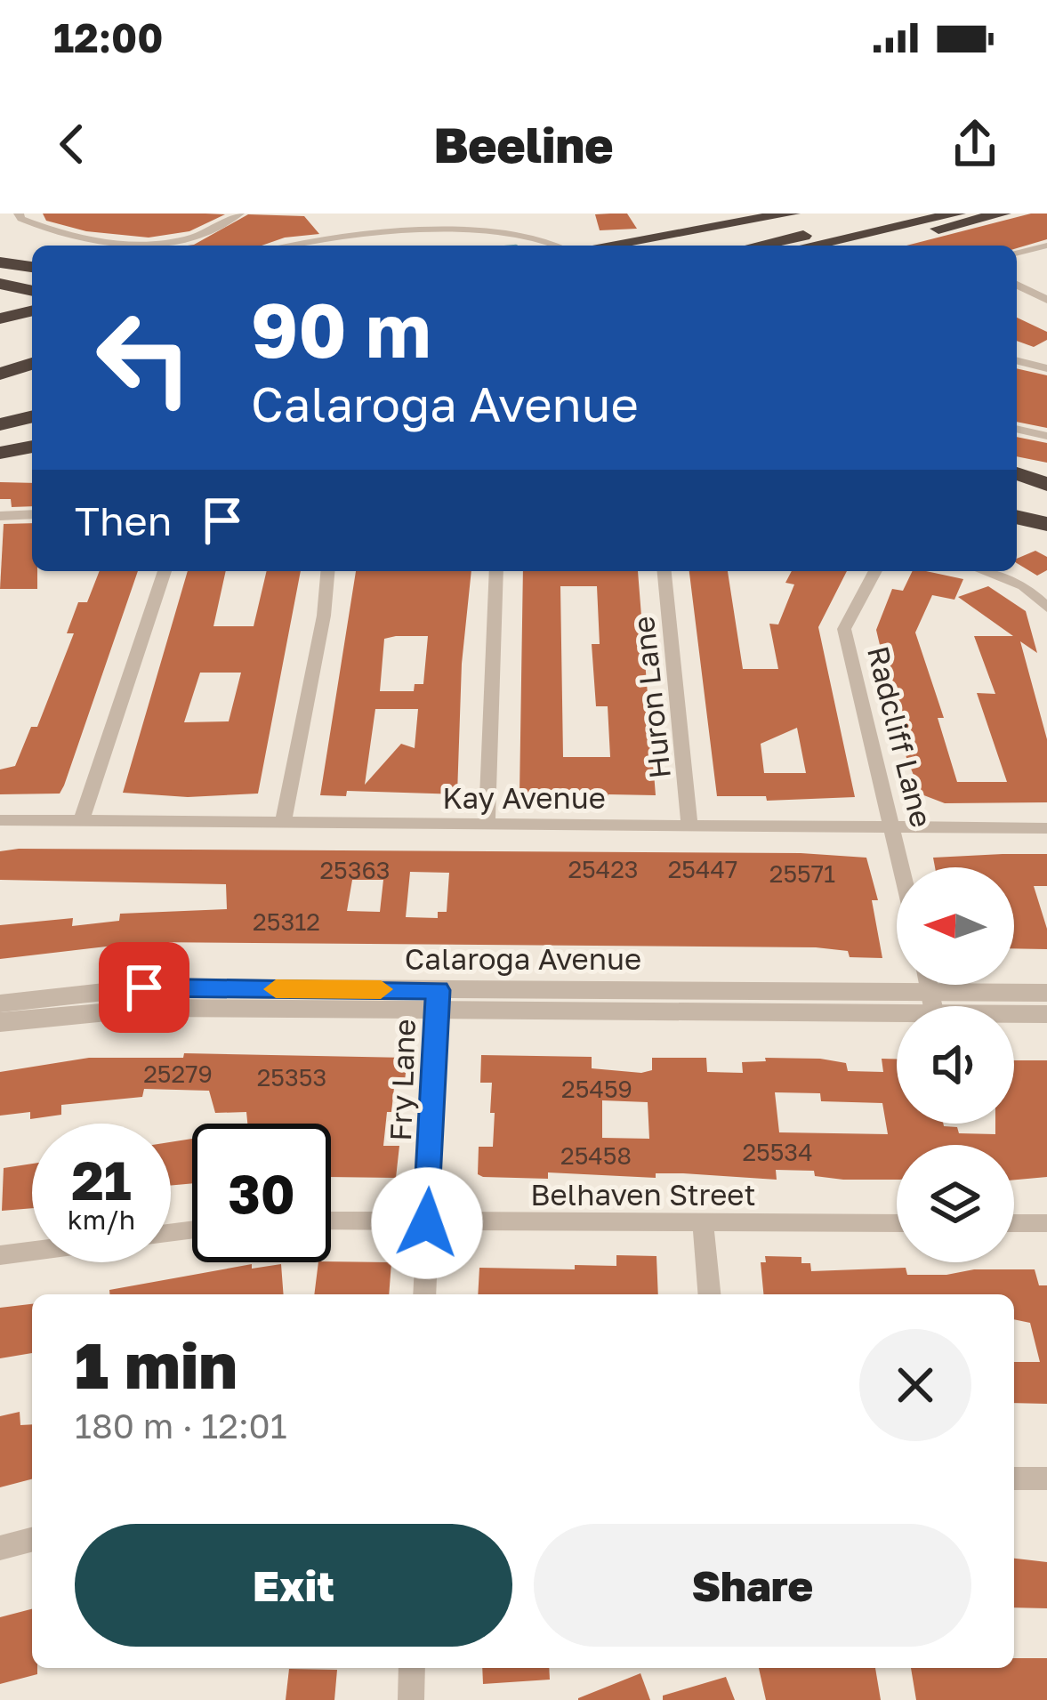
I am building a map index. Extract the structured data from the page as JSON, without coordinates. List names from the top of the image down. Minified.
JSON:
{"streets":{"street":["Huron Lane","Radcliff Lane","Kay Avenue","Calaroga Avenue","Fry Lane","Belhaven Street"]},"crossings":[["Huron Lane","Kay Avenue"],["Radcliff Lane","Kay Avenue"],["Calaroga Avenue","Fry Lane"],["Fry Lane","Belhaven Street"]],"house_numbers":["25423","25447","25363","25571","25312","25279","25353","25459","25534","25458"],"north":"left","page":{"status":"12:00","header":"Beeline","turn":["90 m","Calaroga Avenue"],"then":"Then","speed":"21 km/h","limit":"30","heading":["1 min","180 m · 12:01"],"buttons":["Exit","Share"]}}
